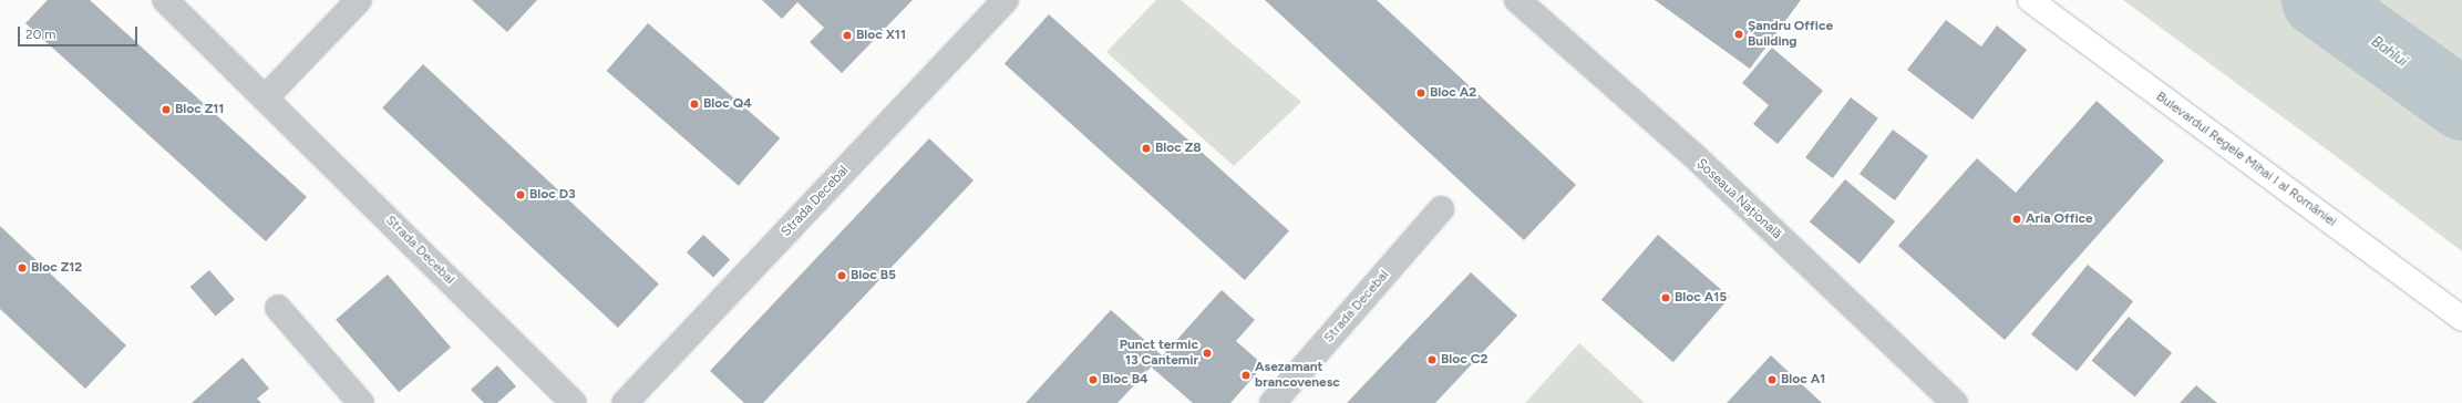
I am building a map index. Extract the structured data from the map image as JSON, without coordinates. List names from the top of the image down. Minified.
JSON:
{"streets":{"main road":["Bulevardul Regele Mihai I al României"],"street":["Șoseaua Națională","Strada Decebal"]},"water":["Bahlui"],"places":["Șandru Office Building","Bloc X11","Bloc A2","Bloc Q4","Bloc Z11","Bloc Z8","Bloc D3","Aria Office","Bloc Z12","Bloc B5","Bloc A15","Punct termic 13 Cantemir","Bloc C2","Asezamant brancovenesc","Bloc B4","Bloc A1"],"scale_bar":"20 m"}
